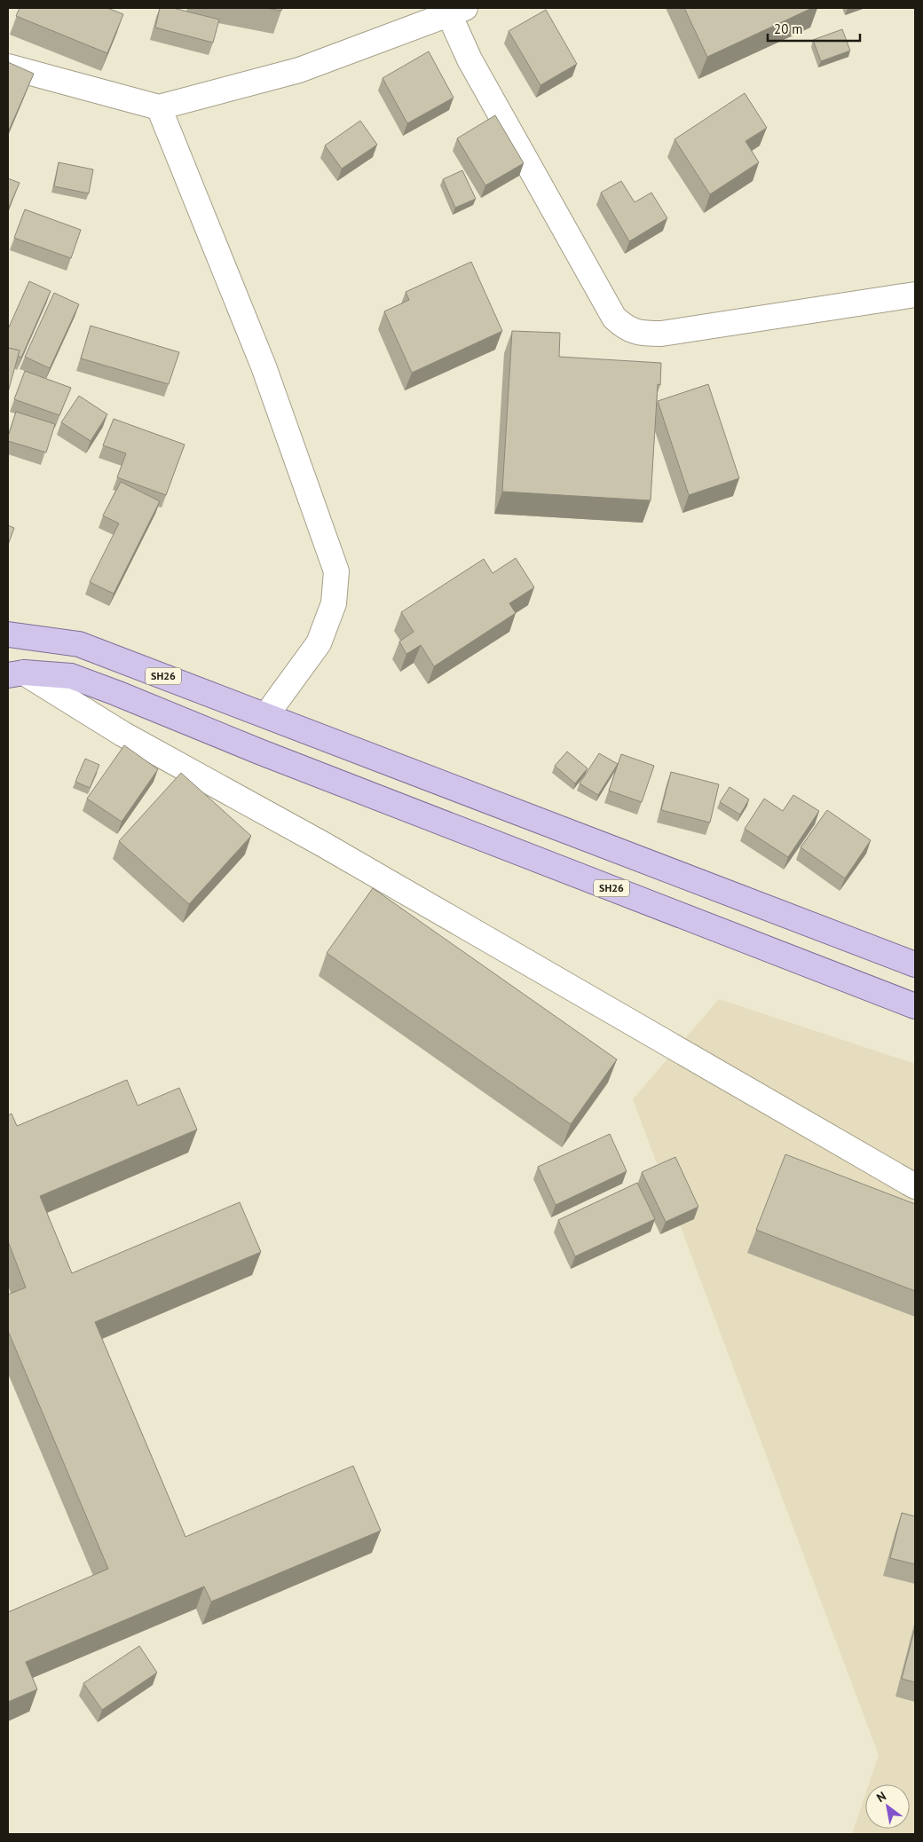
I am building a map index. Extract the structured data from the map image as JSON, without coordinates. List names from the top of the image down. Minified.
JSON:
{"streets":{"main road":["SH26"]},"scale_bar":"20 m","north":"top left"}
